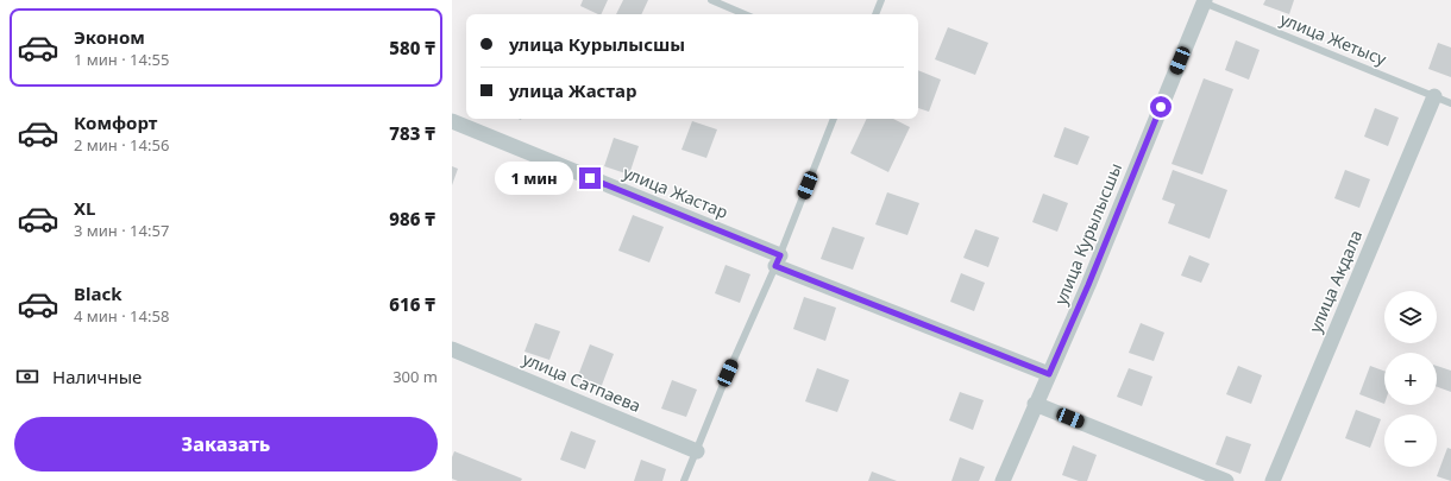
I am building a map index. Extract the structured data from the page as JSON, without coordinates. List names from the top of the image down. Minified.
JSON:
{"streets":{"street":["улица Жастар","улица Курылысшы","улица Акдала","улица Сатпаева"],"lane":["улица Жетысу"]},"crossings":[["улица Жетысу","улица Курылысшы"],["улица Жетысу","улица Акдала"],["улица Жастар","улица Курылысшы"]],"page":{"list":[{"name":"Эконом","note":"1 мин · 14:55","value":"580 ₸"},{"name":"Комфорт","note":"2 мин · 14:56","value":"783 ₸"},{"name":"XL","note":"3 мин · 14:57","value":"986 ₸"},{"name":"Black","note":"4 мин · 14:58","value":"616 ₸"}],"banner":["улица Курылысшы","улица Жастар"],"bubble":"1 мин","map_buttons":["+","−"],"pay":["Наличные","300 m"],"buttons":"Заказать"}}
